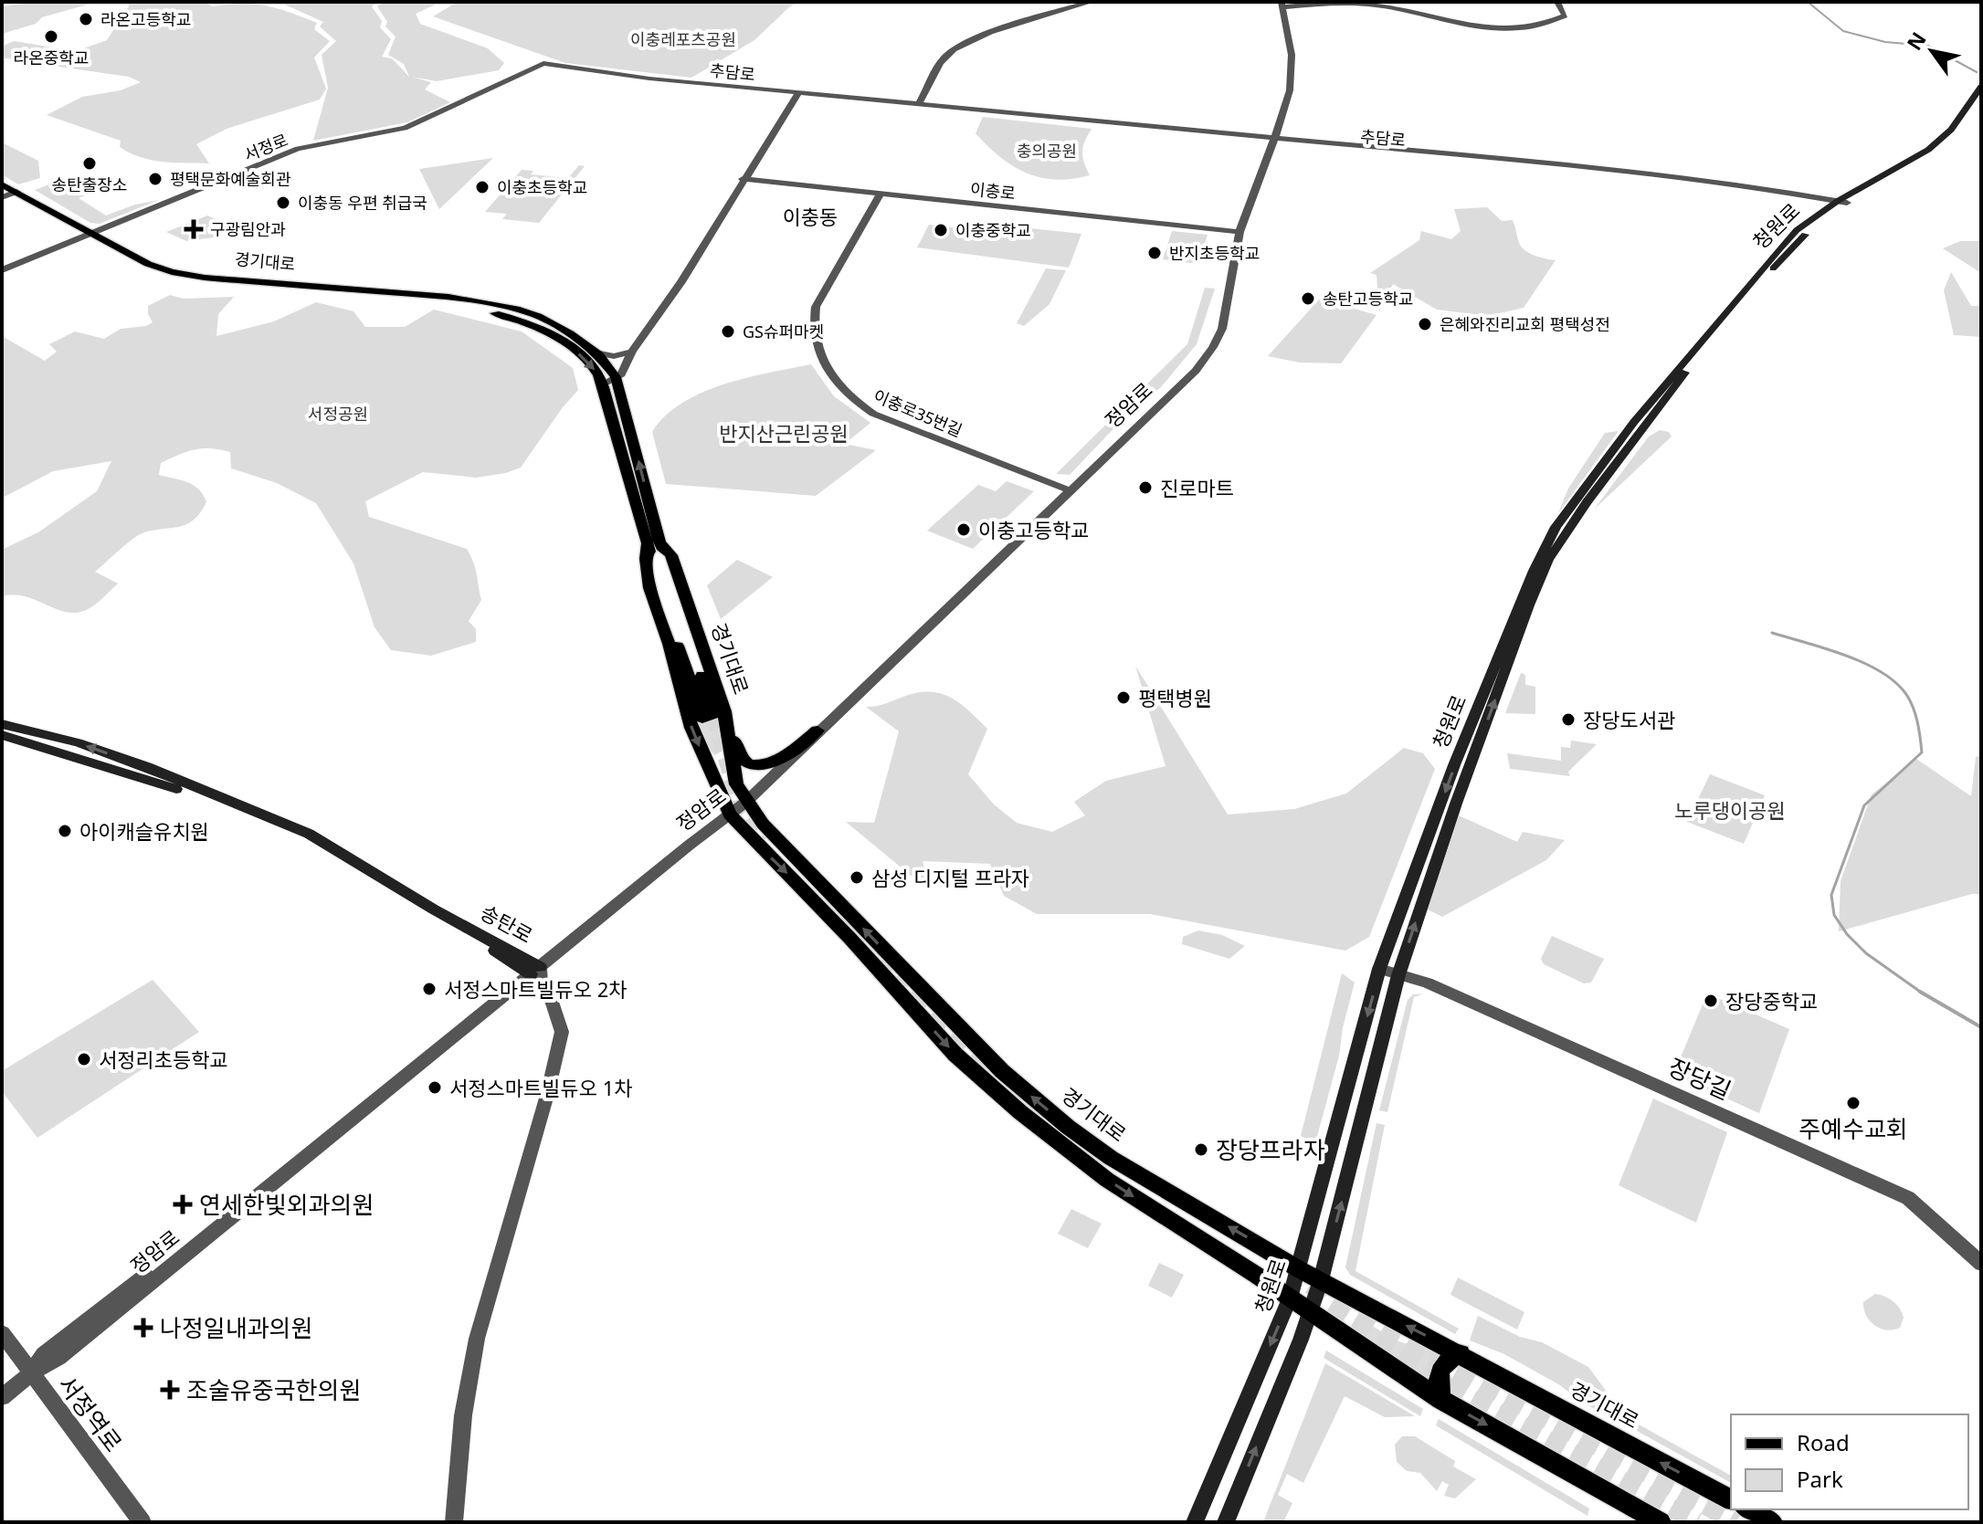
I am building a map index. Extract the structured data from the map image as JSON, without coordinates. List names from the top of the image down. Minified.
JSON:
{"streets":{"main road":["청원로","경기대로","송탄로"],"street":["추담로","서정로","이충로","정암로","이충로35번길","장당길","서정역로"]},"crossings":[["추담로","서정로"],["추담로","청원로"],["추담로","정암로"],["서정로","경기대로"],["이충로","정암로"],["이충로","이충로35번길"],["청원로","경기대로"],["청원로","장당길"],["경기대로","정암로"],["정암로","이충로35번길"],["정암로","송탄로"],["정암로","서정역로"]],"districts":["이충동"],"parks":["이충레포츠공원","충의공원","서정공원","반지산근린공원","노루댕이공원"],"places":{"other":["라온고등학교","라온중학교","송탄출장소","평택문화예술회관","이충초등학교","이충동 우편 취급국","이충중학교","반지초등학교","송탄고등학교","은혜와진리교회 평택성전","GS슈퍼마켓","진로마트","이충고등학교","평택병원","장당도서관","아이캐슬유치원","삼성 디지털 프라자","서정스마트빌듀오 2차","장당중학교","서정리초등학교","서정스마트빌듀오 1차","주예수교회","장당프라자"],"health":["구광림안과","연세한빛외과의원","나정일내과의원","조술유중국한의원"]},"legend":["Road","Park"],"north":"top left"}
